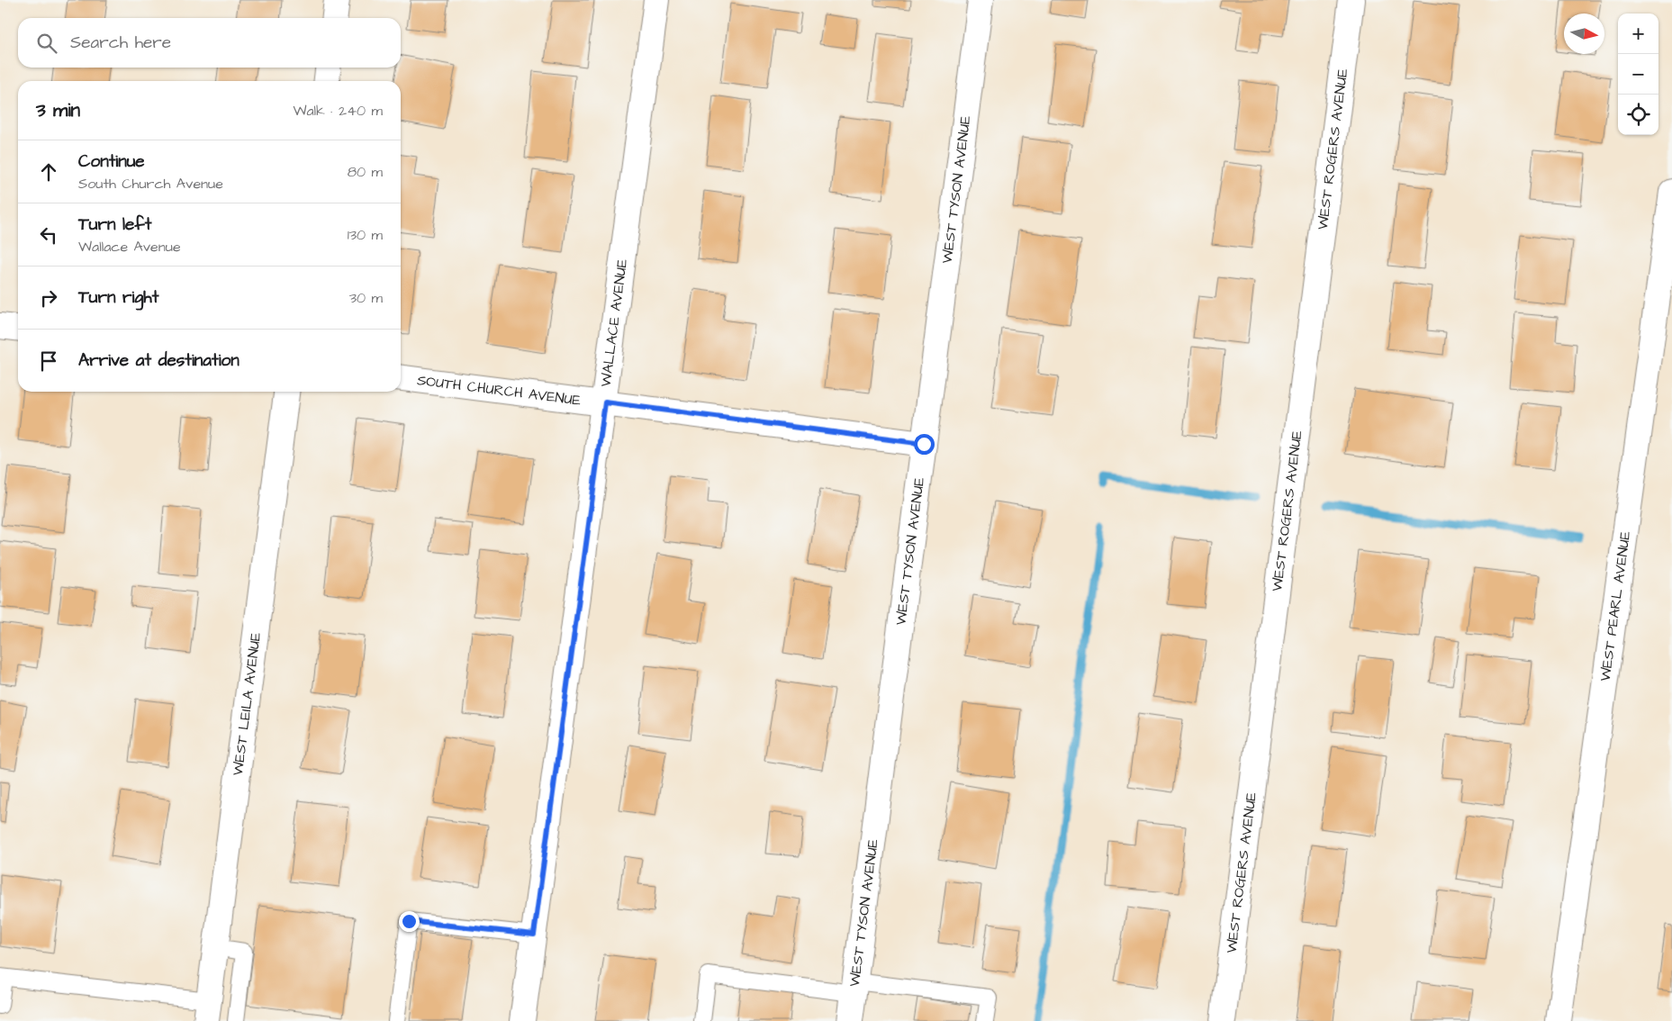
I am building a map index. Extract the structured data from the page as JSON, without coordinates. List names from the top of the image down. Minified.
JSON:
{"streets":{"street":["WEST ROGERS AVENUE","WEST TYSON AVENUE","WALLACE AVENUE","SOUTH CHURCH AVENUE","WEST PEARL AVENUE","WEST LEILA AVENUE"]},"crossings":[["WEST TYSON AVENUE","SOUTH CHURCH AVENUE"],["WALLACE AVENUE","SOUTH CHURCH AVENUE"]],"north":"right","page":{"map_buttons":["+","−"],"search":"Search here","heading":["3 min","Walk · 240 m"],"list":[["Continue","South Church Avenue","80 m"],["Turn left","Wallace Avenue","130 m"],["Turn right","30 m"],"Arrive at destination"]}}
